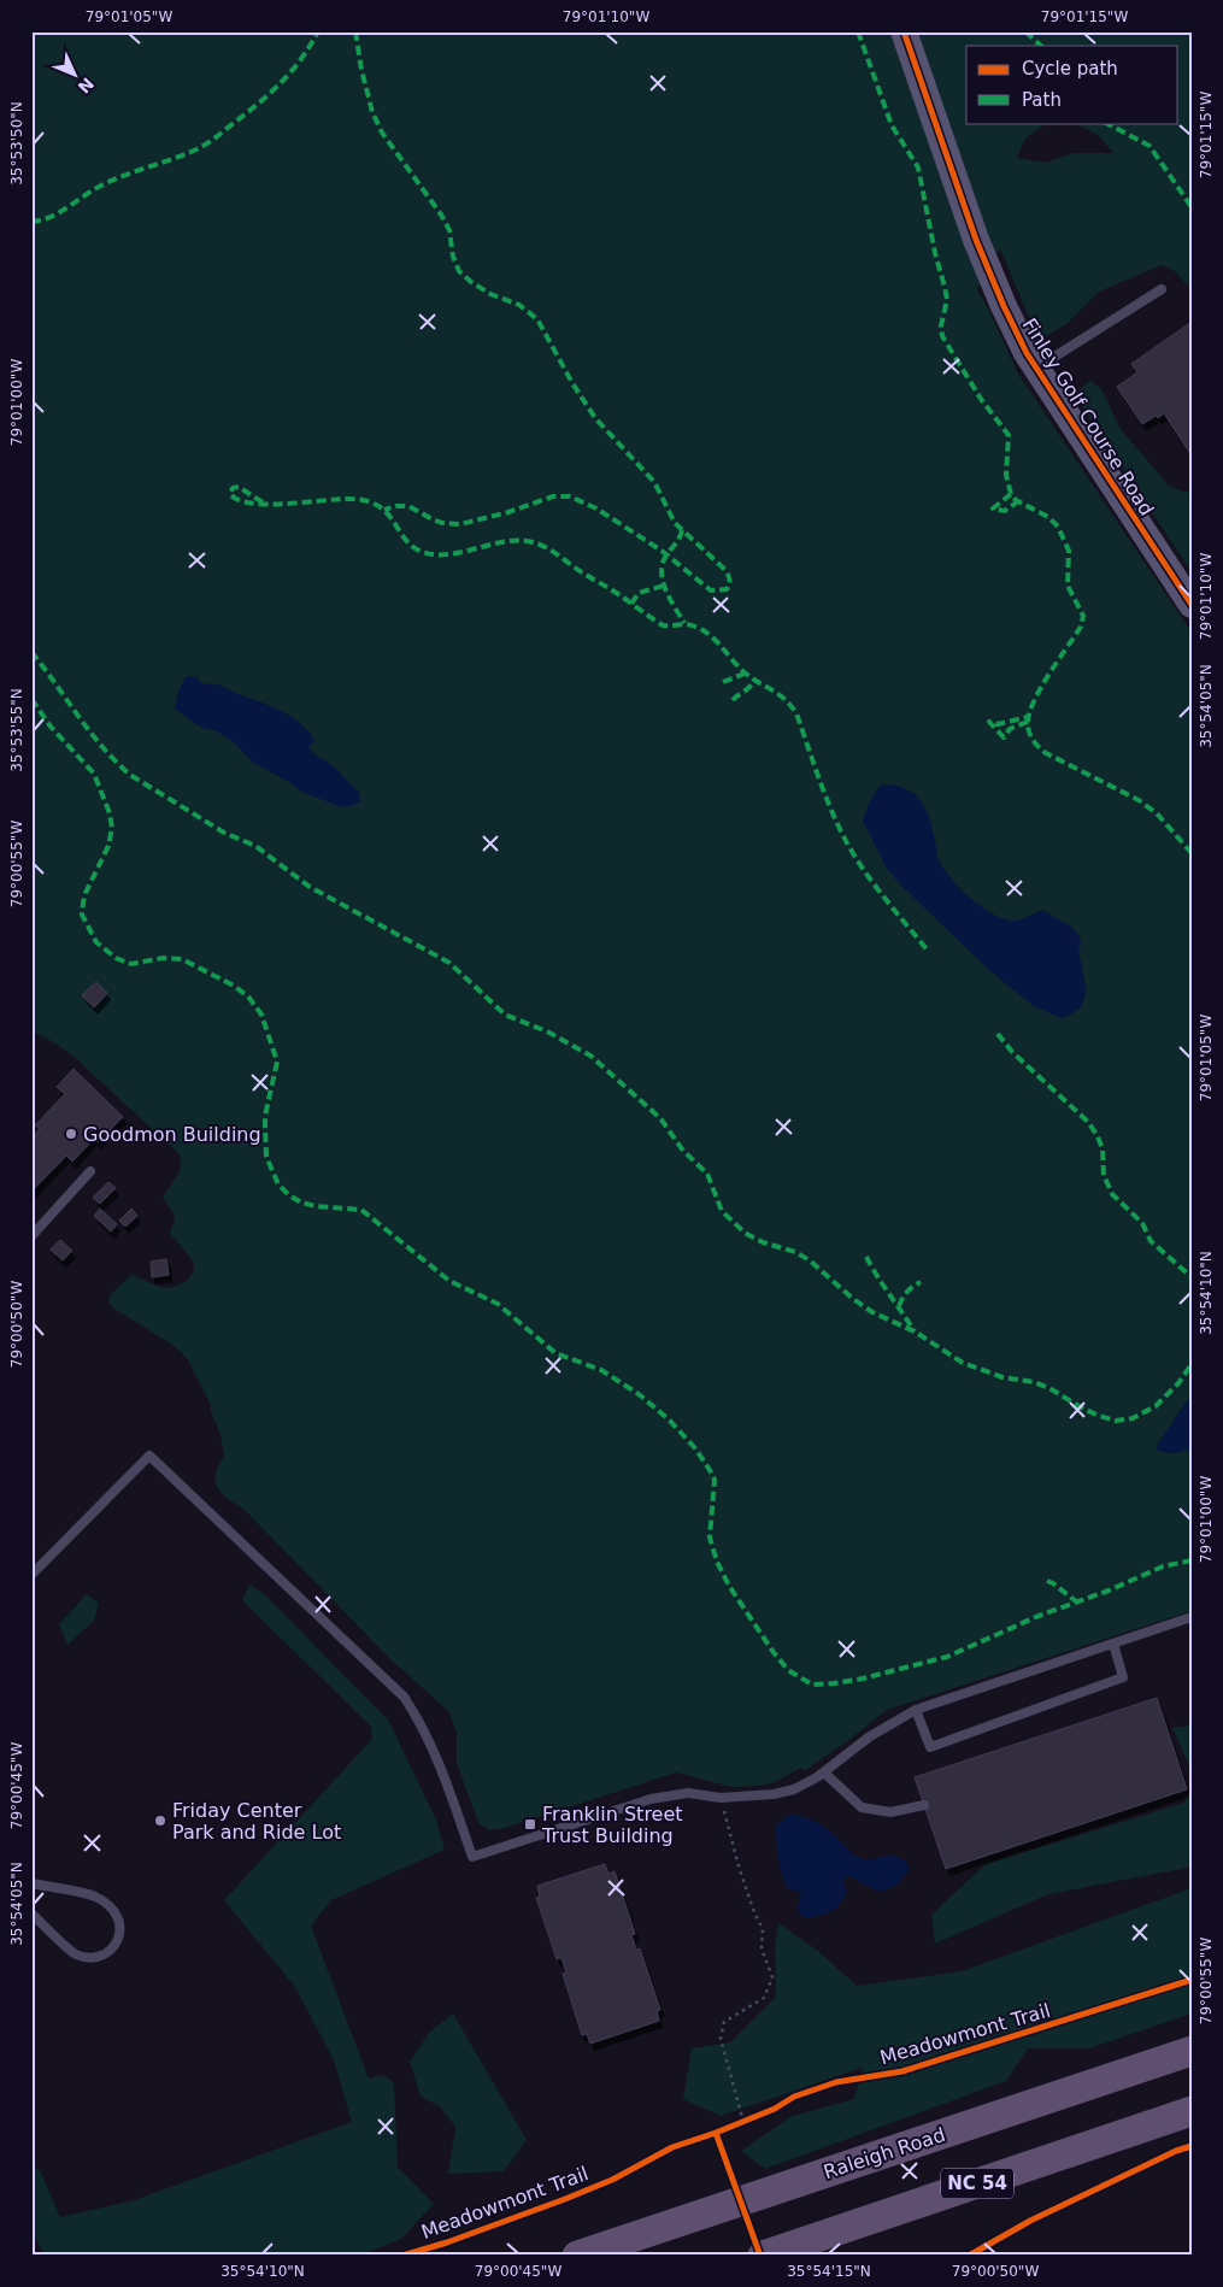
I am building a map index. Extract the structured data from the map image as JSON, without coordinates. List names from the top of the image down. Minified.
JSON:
{"streets":{"main road":["Raleigh Road","NC 54"],"street":["Finley Golf Course Road"],"cycle path":["Meadowmont Trail"]},"places":{"other":["Goodmon Building","Friday Center Park and Ride Lot"],"transit":["Franklin Street Trust Building"]},"legend":["Cycle path","Path"],"north":"bottom right","coordinates":["79°01'05\"W","79°01'10\"W","79°01'15\"W","35°53'50\"N","79°01'00\"W","35°54'05\"N","35°53'55\"N","79°00'55\"W","35°54'10\"N","79°00'50\"W","79°00'45\"W","35°54'15\"N"]}
